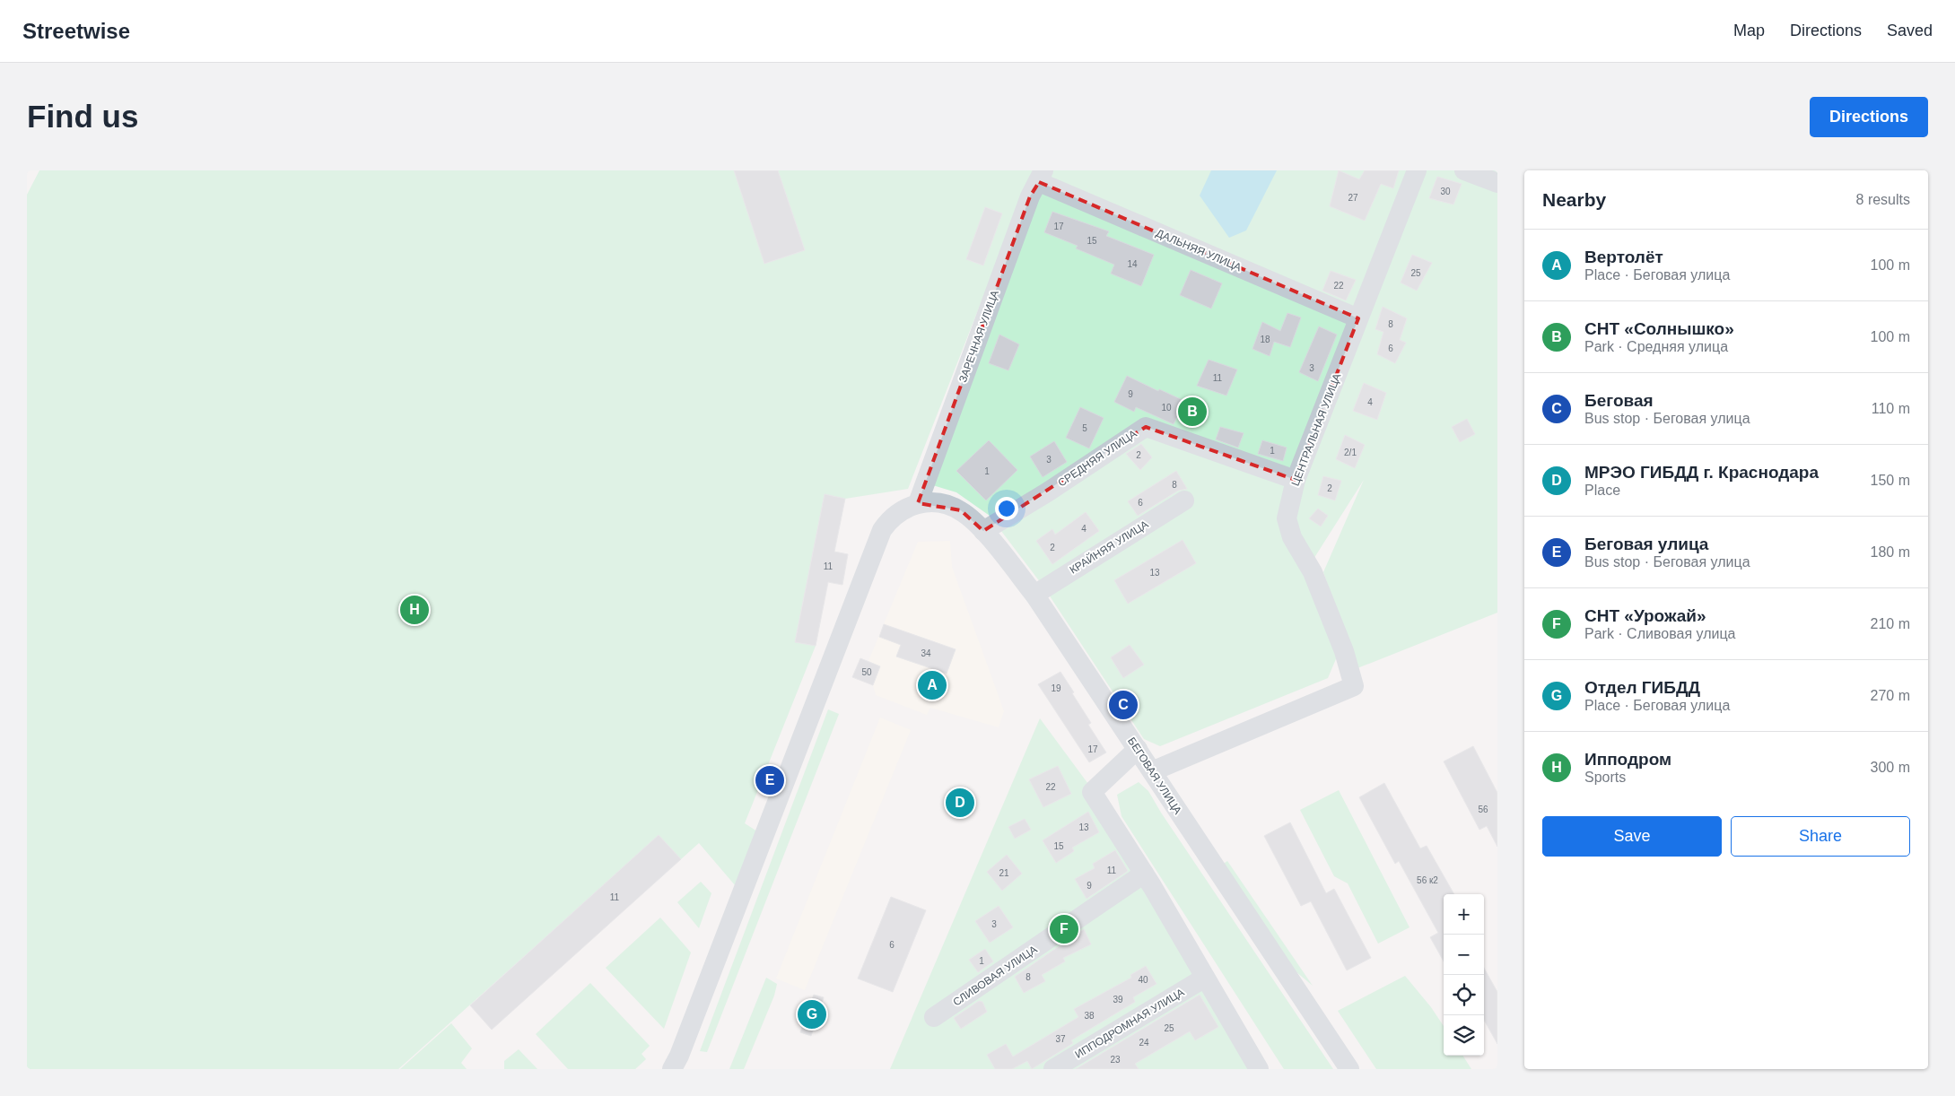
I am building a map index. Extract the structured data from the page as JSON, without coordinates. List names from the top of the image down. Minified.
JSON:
{"streets":{"street":["ДАЛЬНЯЯ УЛИЦА","ЗАРЕЧНАЯ УЛИЦА","ЦЕНТРАЛЬНАЯ УЛИЦА","СРЕДНЯЯ УЛИЦА","КРАЙНЯЯ УЛИЦА","БЕГОВАЯ УЛИЦА","СЛИВОВАЯ УЛИЦА","ИППОДРОМНАЯ УЛИЦА"]},"crossings":[["ДАЛЬНЯЯ УЛИЦА","ЗАРЕЧНАЯ УЛИЦА"],["ДАЛЬНЯЯ УЛИЦА","ЦЕНТРАЛЬНАЯ УЛИЦА"],["ЗАРЕЧНАЯ УЛИЦА","БЕГОВАЯ УЛИЦА"],["ЦЕНТРАЛЬНАЯ УЛИЦА","СРЕДНЯЯ УЛИЦА"],["ЦЕНТРАЛЬНАЯ УЛИЦА","БЕГОВАЯ УЛИЦА"],["СРЕДНЯЯ УЛИЦА","БЕГОВАЯ УЛИЦА"],["КРАЙНЯЯ УЛИЦА","БЕГОВАЯ УЛИЦА"]],"house_numbers":["30","27","17","15","14","25","22","8","18","6","3","11","9","4","10","5","1","2/1","2","3","1","8","2","6","4","2","11","13","34","50","19","17","22","56","13","15","11","21","56 к2","9","11","3","6","1","8","40","39","38","25","37","24","23"],"page":{"header":"Streetwise","nav":["Map","Directions","Saved"],"buttons":["Directions",["Save","Share"]],"title":"Find us","heading":["Nearby","8 results"],"list":[{"mark":"A","name":"Вертолёт","note":"Place · Беговая улица","value":"100 m"},{"mark":"B","name":"СНТ «Солнышко»","note":"Park · Средняя улица","value":"100 m"},{"mark":"C","name":"Беговая","note":"Bus stop · Беговая улица","value":"110 m"},{"mark":"D","name":"МРЭО ГИБДД г. Краснодара","note":"Place","value":"150 m"},{"mark":"E","name":"Беговая улица","note":"Bus stop · Беговая улица","value":"180 m"},{"mark":"F","name":"СНТ «Урожай»","note":"Park · Сливовая улица","value":"210 m"},{"mark":"G","name":"Отдел ГИБДД","note":"Place · Беговая улица","value":"270 m"},{"mark":"H","name":"Ипподром","note":"Sports","value":"300 m"}],"pins":["B","H","A","C","E","D","F","G"],"map_buttons":["+","−"]}}
